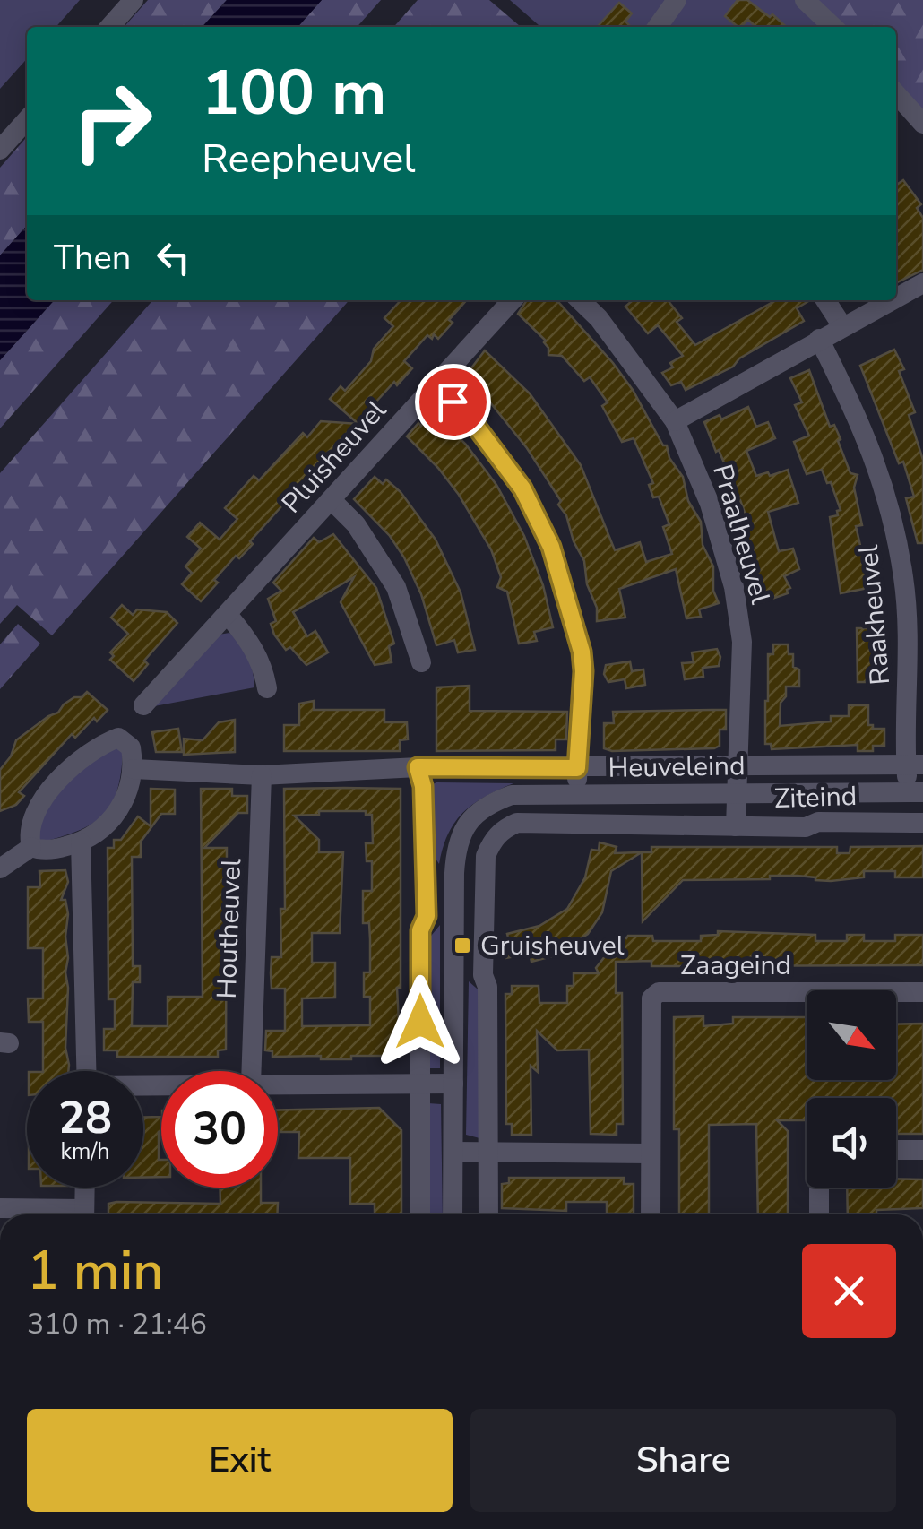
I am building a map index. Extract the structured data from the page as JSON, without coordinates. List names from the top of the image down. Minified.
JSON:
{"streets":{"street":["Pluisheuvel","Praalheuvel","Raakheuvel","Heuveleind","Ziteind","Houtheuvel","Zaageind"]},"crossings":[["Praalheuvel","Heuveleind"],["Praalheuvel","Ziteind"],["Raakheuvel","Heuveleind"]],"places":{"transit":["Gruisheuvel"]},"north":"bottom right","page":{"turn":["100 m","Reepheuvel"],"then":"Then","speed":"28 km/h","limit":"30","heading":["1 min","310 m · 21:46"],"buttons":["Exit","Share"]}}
